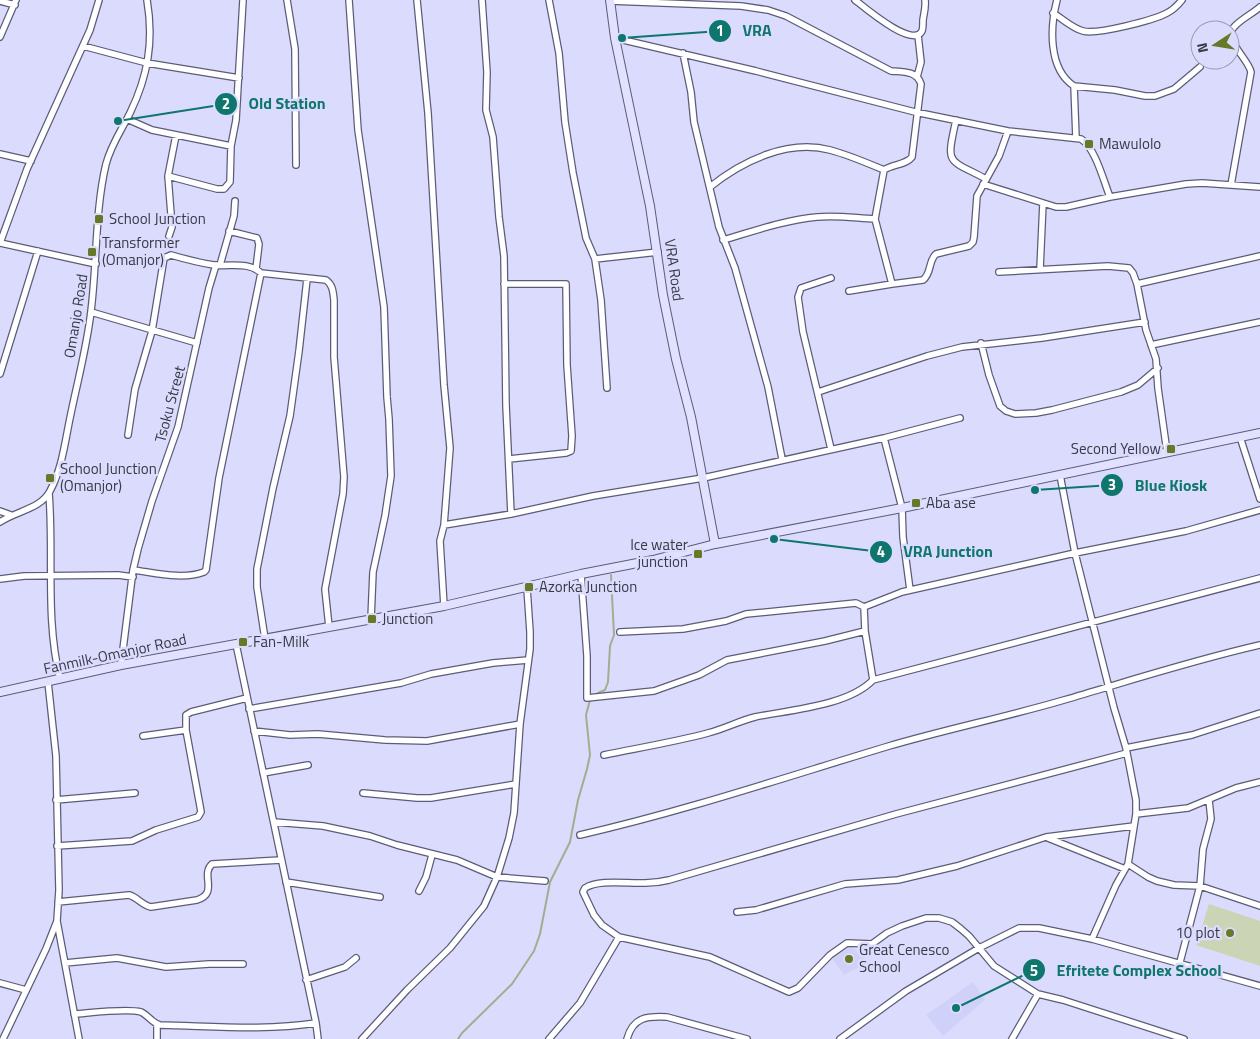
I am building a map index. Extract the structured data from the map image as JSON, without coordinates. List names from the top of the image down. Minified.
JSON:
{"streets":{"street":["VRA Road","Omanjo Road","Tsoku Street","Fanmilk-Omanjor Road"]},"crossings":[["VRA Road","Fanmilk-Omanjor Road"],["Tsoku Street","Fanmilk-Omanjor Road"]],"places":{"other":["VRA","Old Station","Blue Kiosk","VRA Junction","10 plot","Great Cenesco School","Efritete Complex School"],"transit":["Mawulolo","School Junction","Transformer (Omanjor)","Second Yellow","School Junction (Omanjor)","Aba ase","Ice water junction","Azorka Junction","Junction","Fan-Milk"]},"north":"left"}
